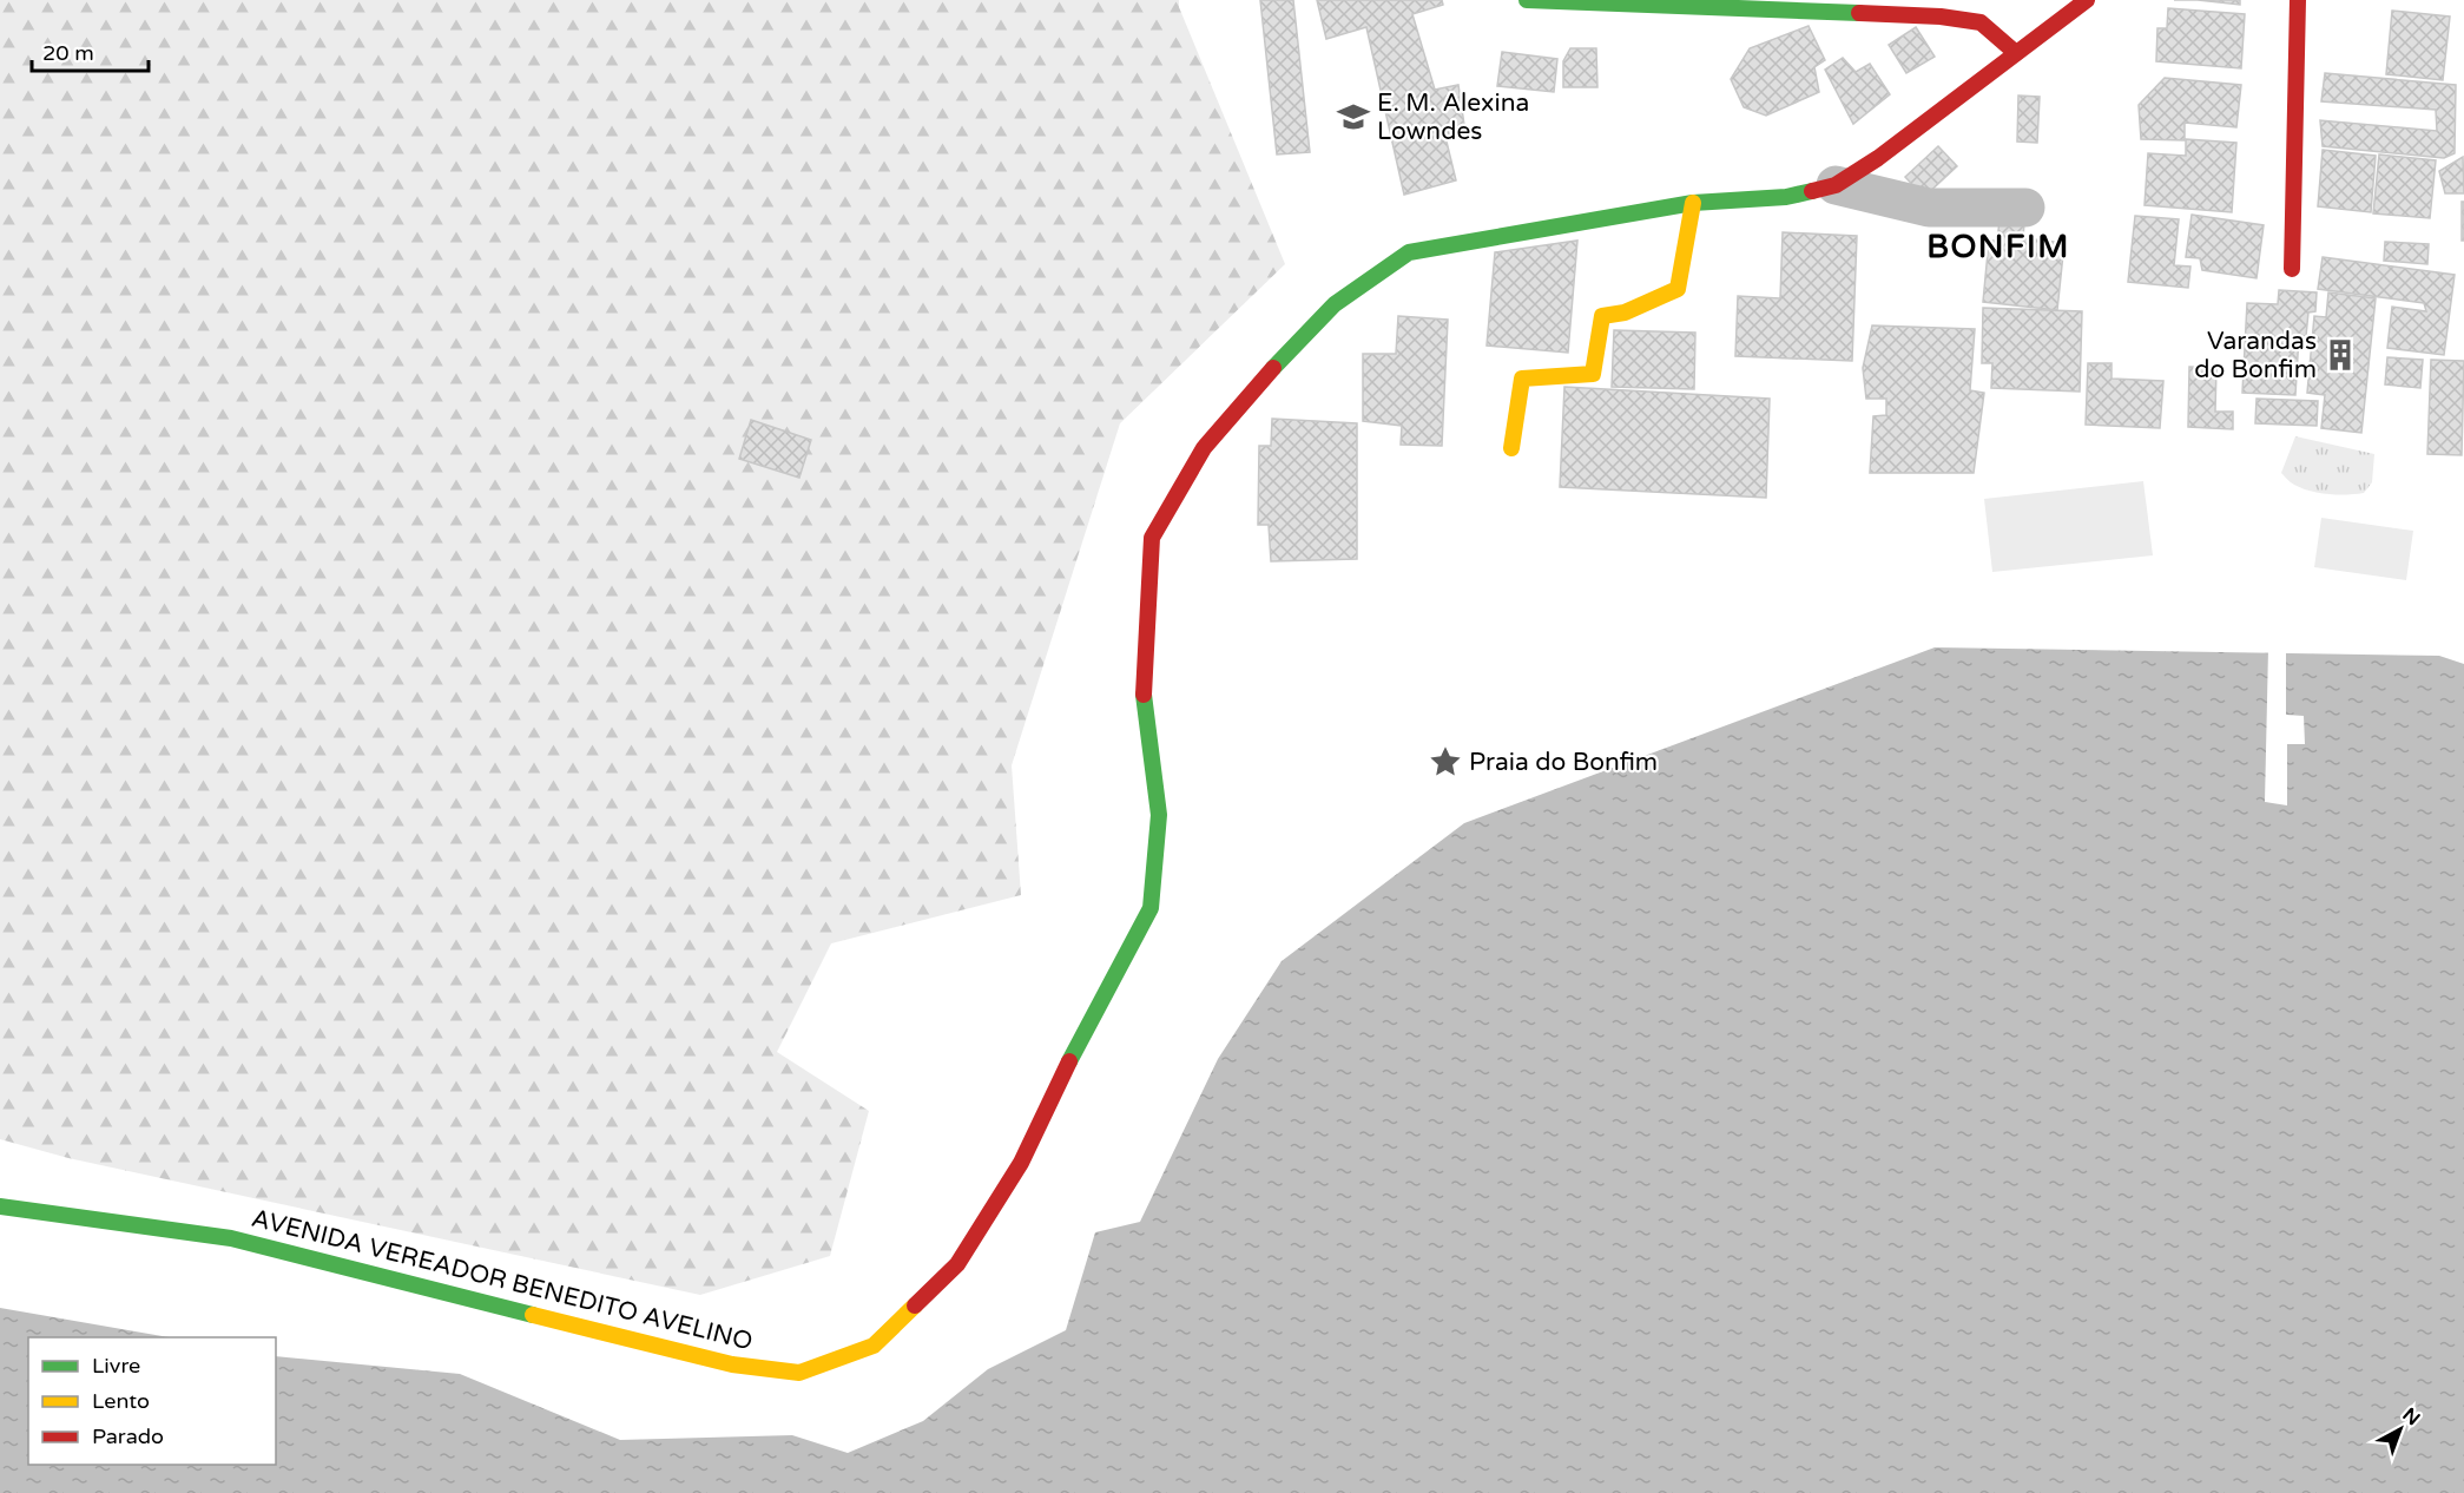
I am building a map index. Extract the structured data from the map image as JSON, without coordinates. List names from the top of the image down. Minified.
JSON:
{"streets":{"main road":["AVENIDA VEREADOR BENEDITO AVELINO"]},"districts":["BONFIM"],"places":{"school or university":["E. M. Alexina Lowndes"],"building":["Varandas do Bonfim"],"place":["Praia do Bonfim"]},"legend":["Livre","Lento","Parado"],"scale_bar":"20 m","north":"top right"}
